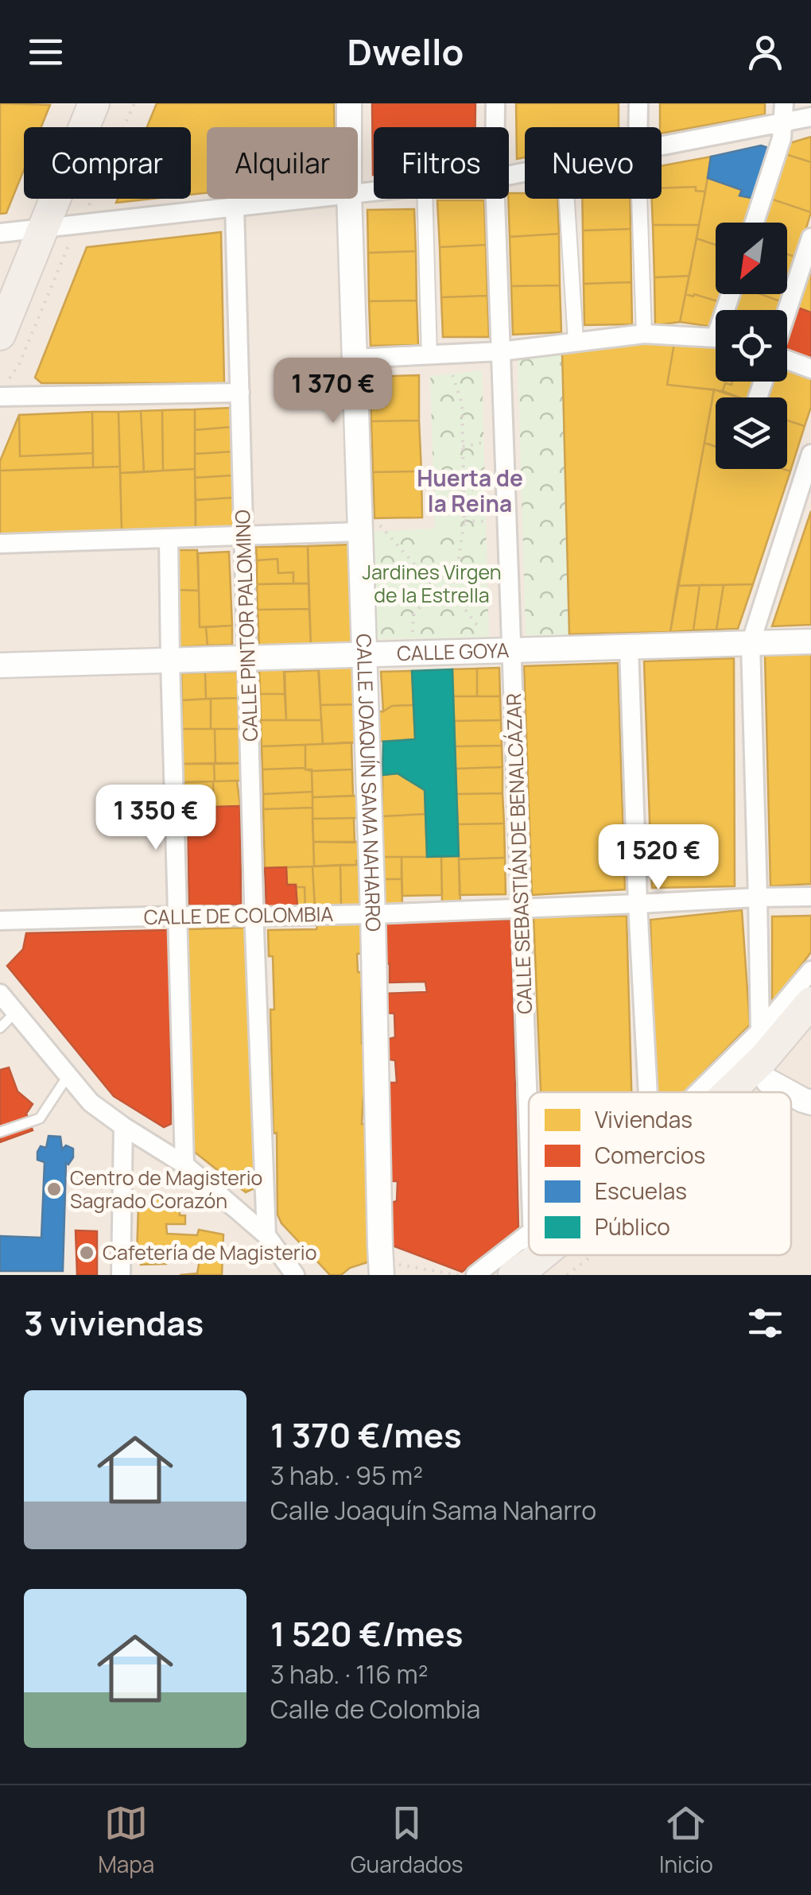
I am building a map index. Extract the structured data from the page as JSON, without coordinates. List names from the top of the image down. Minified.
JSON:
{"streets":{"street":["CALLE PINTOR PALOMINO","CALLE GOYA","CALLE JOAQUÍN SAMA NAHARRO","CALLE SEBASTIÁN DE BENALCÁZAR","CALLE DE COLOMBIA"]},"crossings":[["CALLE PINTOR PALOMINO","CALLE GOYA"],["CALLE PINTOR PALOMINO","CALLE DE COLOMBIA"],["CALLE GOYA","CALLE JOAQUÍN SAMA NAHARRO"],["CALLE GOYA","CALLE SEBASTIÁN DE BENALCÁZAR"],["CALLE JOAQUÍN SAMA NAHARRO","CALLE DE COLOMBIA"],["CALLE SEBASTIÁN DE BENALCÁZAR","CALLE DE COLOMBIA"]],"districts":["Huerta de la Reina"],"parks":["Jardines Virgen de la Estrella"],"places":["Centro de Magisterio Sagrado Corazón","Cafetería de Magisterio"],"legend":["Viviendas","Comercios","Escuelas","Público"],"north":"bottom left","page":{"header":"Dwello","chip":["Comprar","Alquilar","Filtros","Nuevo"],"price":["1 370 €","1 350 €","1 520 €"],"heading":"3 viviendas","list":[{"name":"1 370 €/mes","note":"3 hab. · 95 m² · Calle Joaquín Sama Naharro"},{"name":"1 520 €/mes","note":"3 hab. · 116 m² · Calle de Colombia"}],"tabs":["Mapa","Guardados","Inicio"]}}
